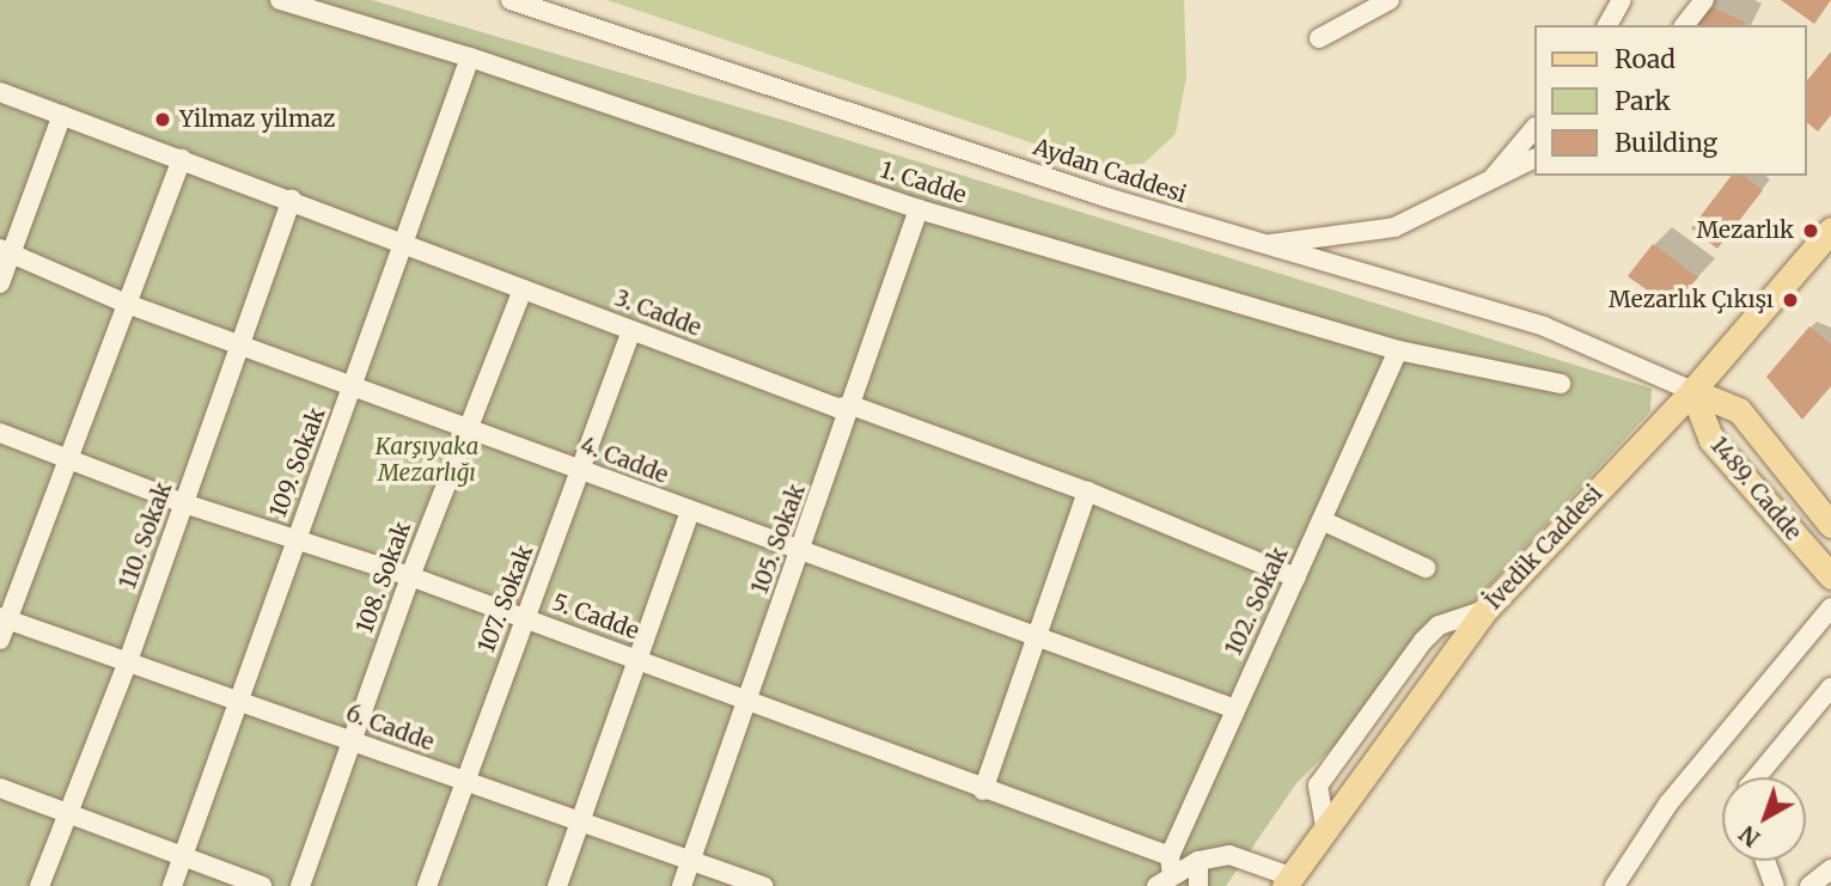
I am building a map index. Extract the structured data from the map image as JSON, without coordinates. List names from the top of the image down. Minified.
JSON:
{"streets":{"main road":["1489. Cadde","İvedik Caddesi"],"street":["Aydan Caddesi","1. Cadde","3. Cadde","4. Cadde","109. Sokak","110. Sokak","105. Sokak","108. Sokak","107. Sokak","102. Sokak","5. Cadde","6. Cadde"]},"crossings":[["Aydan Caddesi","1489. Cadde"],["Aydan Caddesi","İvedik Caddesi"],["1. Cadde","109. Sokak"],["1. Cadde","105. Sokak"],["1. Cadde","102. Sokak"],["3. Cadde","109. Sokak"],["3. Cadde","110. Sokak"],["3. Cadde","105. Sokak"],["3. Cadde","108. Sokak"],["3. Cadde","107. Sokak"],["3. Cadde","102. Sokak"],["4. Cadde","109. Sokak"],["4. Cadde","110. Sokak"],["4. Cadde","105. Sokak"],["4. Cadde","108. Sokak"],["4. Cadde","107. Sokak"],["4. Cadde","102. Sokak"],["109. Sokak","5. Cadde"],["109. Sokak","6. Cadde"],["1489. Cadde","İvedik Caddesi"],["110. Sokak","5. Cadde"],["110. Sokak","6. Cadde"],["105. Sokak","5. Cadde"],["105. Sokak","6. Cadde"],["108. Sokak","5. Cadde"],["108. Sokak","6. Cadde"],["107. Sokak","5. Cadde"],["107. Sokak","6. Cadde"],["102. Sokak","5. Cadde"]],"parks":["Karşıyaka Mezarlığı"],"places":["Yilmaz yilmaz","Mezarlık","Mezarlık Çıkışı"],"legend":["Road","Park","Building"],"north":"bottom left"}
